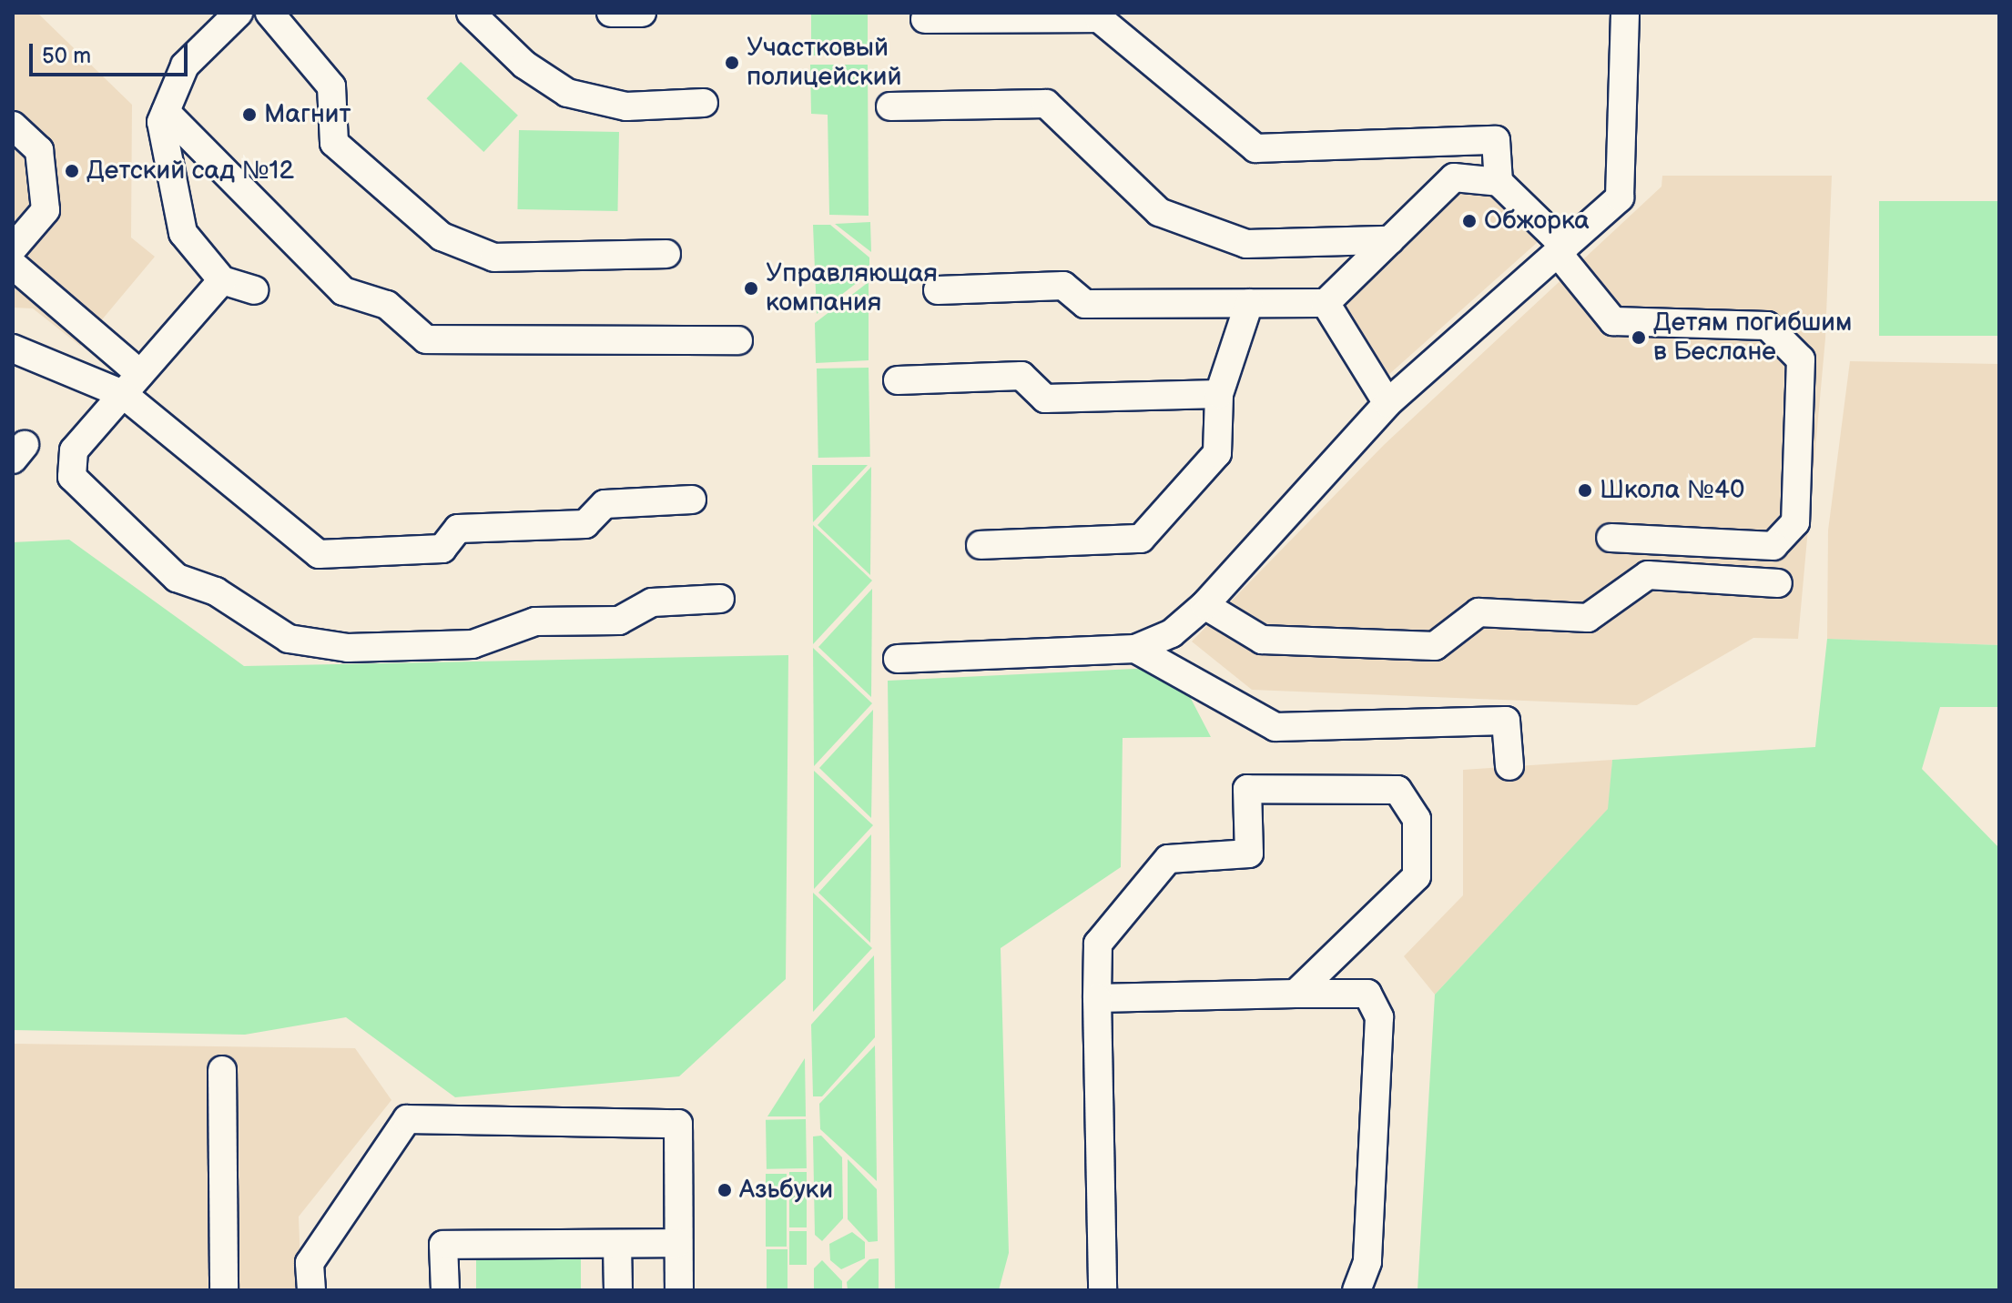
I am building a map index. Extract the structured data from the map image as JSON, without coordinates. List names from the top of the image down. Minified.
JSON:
{"places":["Участковый полицейский","Магнит","Детский сад №12","Обжорка","Управляющая компания","Детям погибшим в Беслане","Школа №40","Азьбуки"],"scale_bar":"50 m"}
